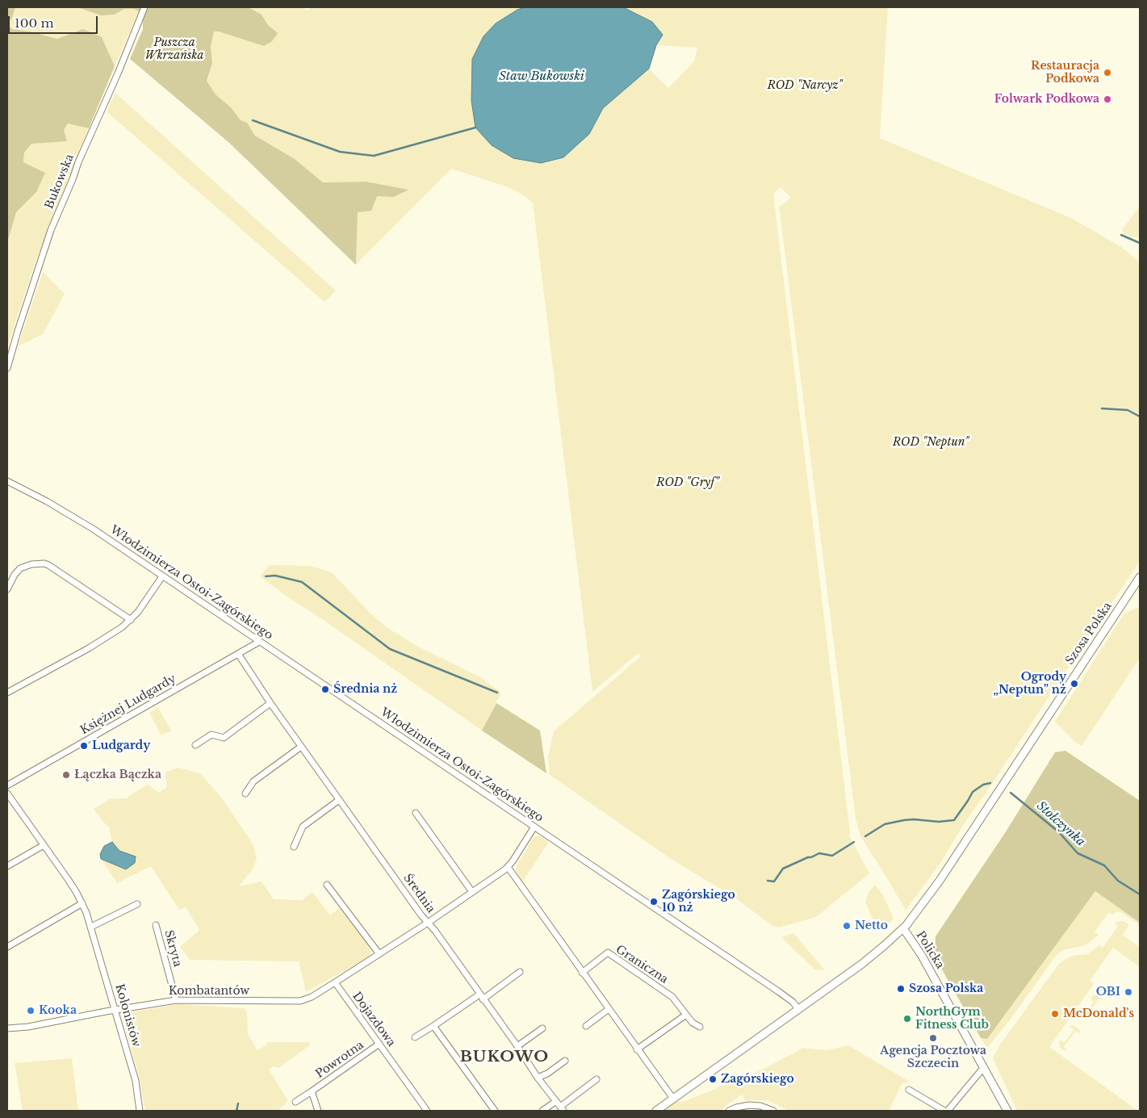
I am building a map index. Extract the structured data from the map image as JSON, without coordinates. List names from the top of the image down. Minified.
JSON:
{"streets":{"street":["Bukowska","Włodzimierza Ostoi-Zagórskiego","Szosa Polska","Księżnej Ludgardy","Średnia","Skryta","Policka","Graniczna","Kombatantów","Kolonistów","Dojazdowa","Powrotna"]},"crossings":[["Włodzimierza Ostoi-Zagórskiego","Szosa Polska"],["Włodzimierza Ostoi-Zagórskiego","Księżnej Ludgardy"],["Szosa Polska","Policka"],["Księżnej Ludgardy","Średnia"],["Skryta","Kombatantów"],["Kombatantów","Kolonistów"],["Kombatantów","Dojazdowa"],["Dojazdowa","Powrotna"]],"districts":["BUKOWO"],"water":["Staw Bukowski","Stołczynka"],"parks":["Puszcza Wkrzańska","ROD \"Narcyz\"","ROD \"Neptun\"","ROD \"Gryf\""],"places":["Restauracja Podkowa","Folwark Podkowa","Ogrody „Neptun” nż","Średnia nż","Ludgardy","Łączka Bączka","Zagórskiego 10 nż","Netto","Szosa Polska","OBI","Kooka","McDonald's","NorthGym Fitness Club","Agencja Pocztowa Szczecin","Zagórskiego"],"scale_bar":"100 m"}
